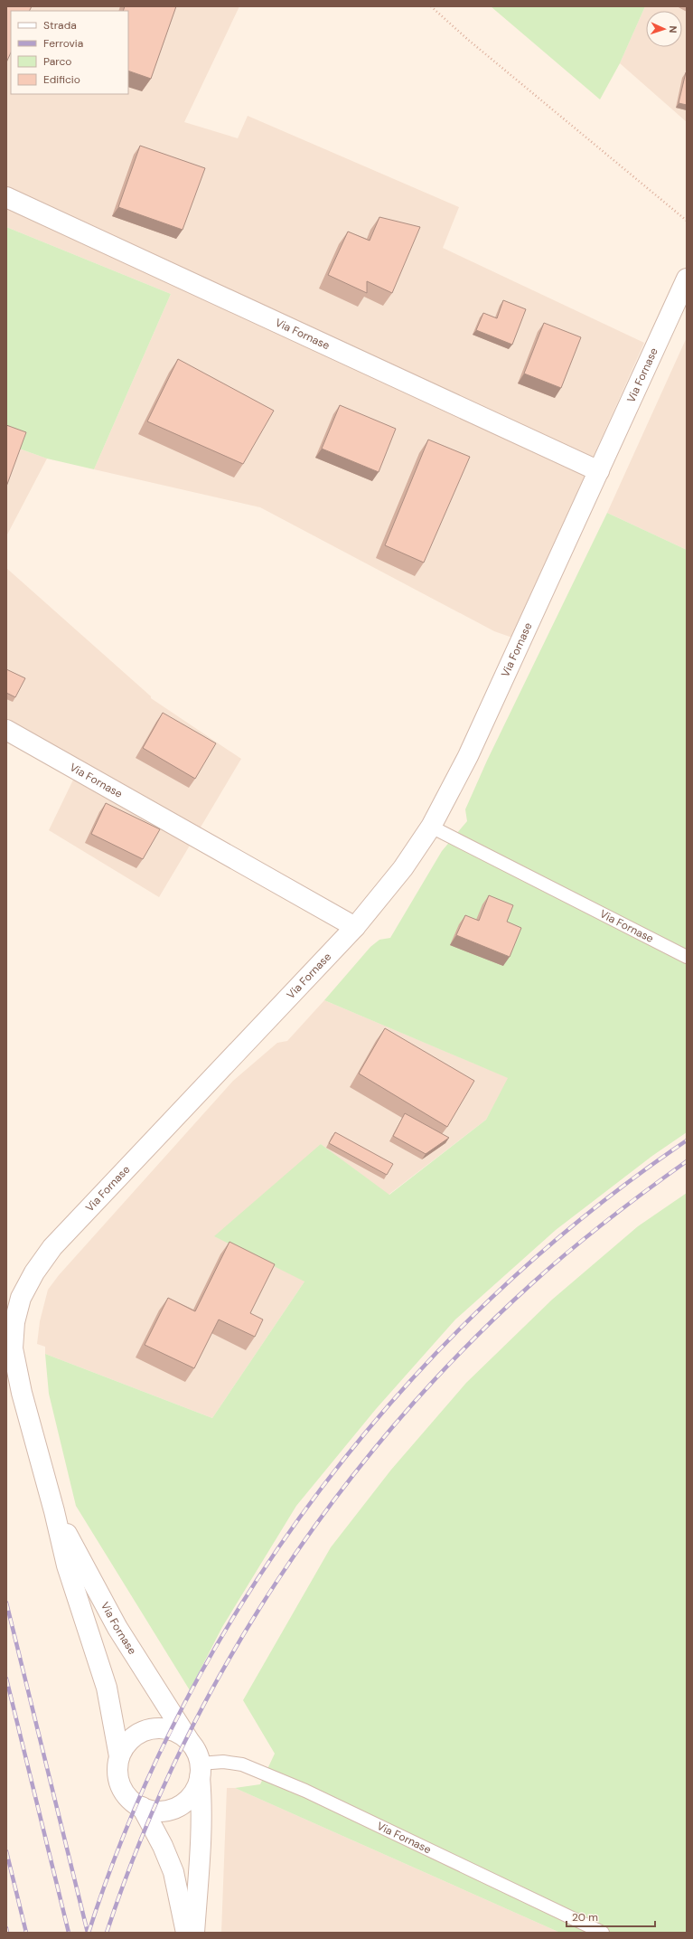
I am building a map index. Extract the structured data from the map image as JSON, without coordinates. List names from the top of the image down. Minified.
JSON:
{"streets":{"street":["Via Fornase"]},"legend":["Strada","Ferrovia","Parco","Edificio"],"scale_bar":"20 m","north":"right"}
